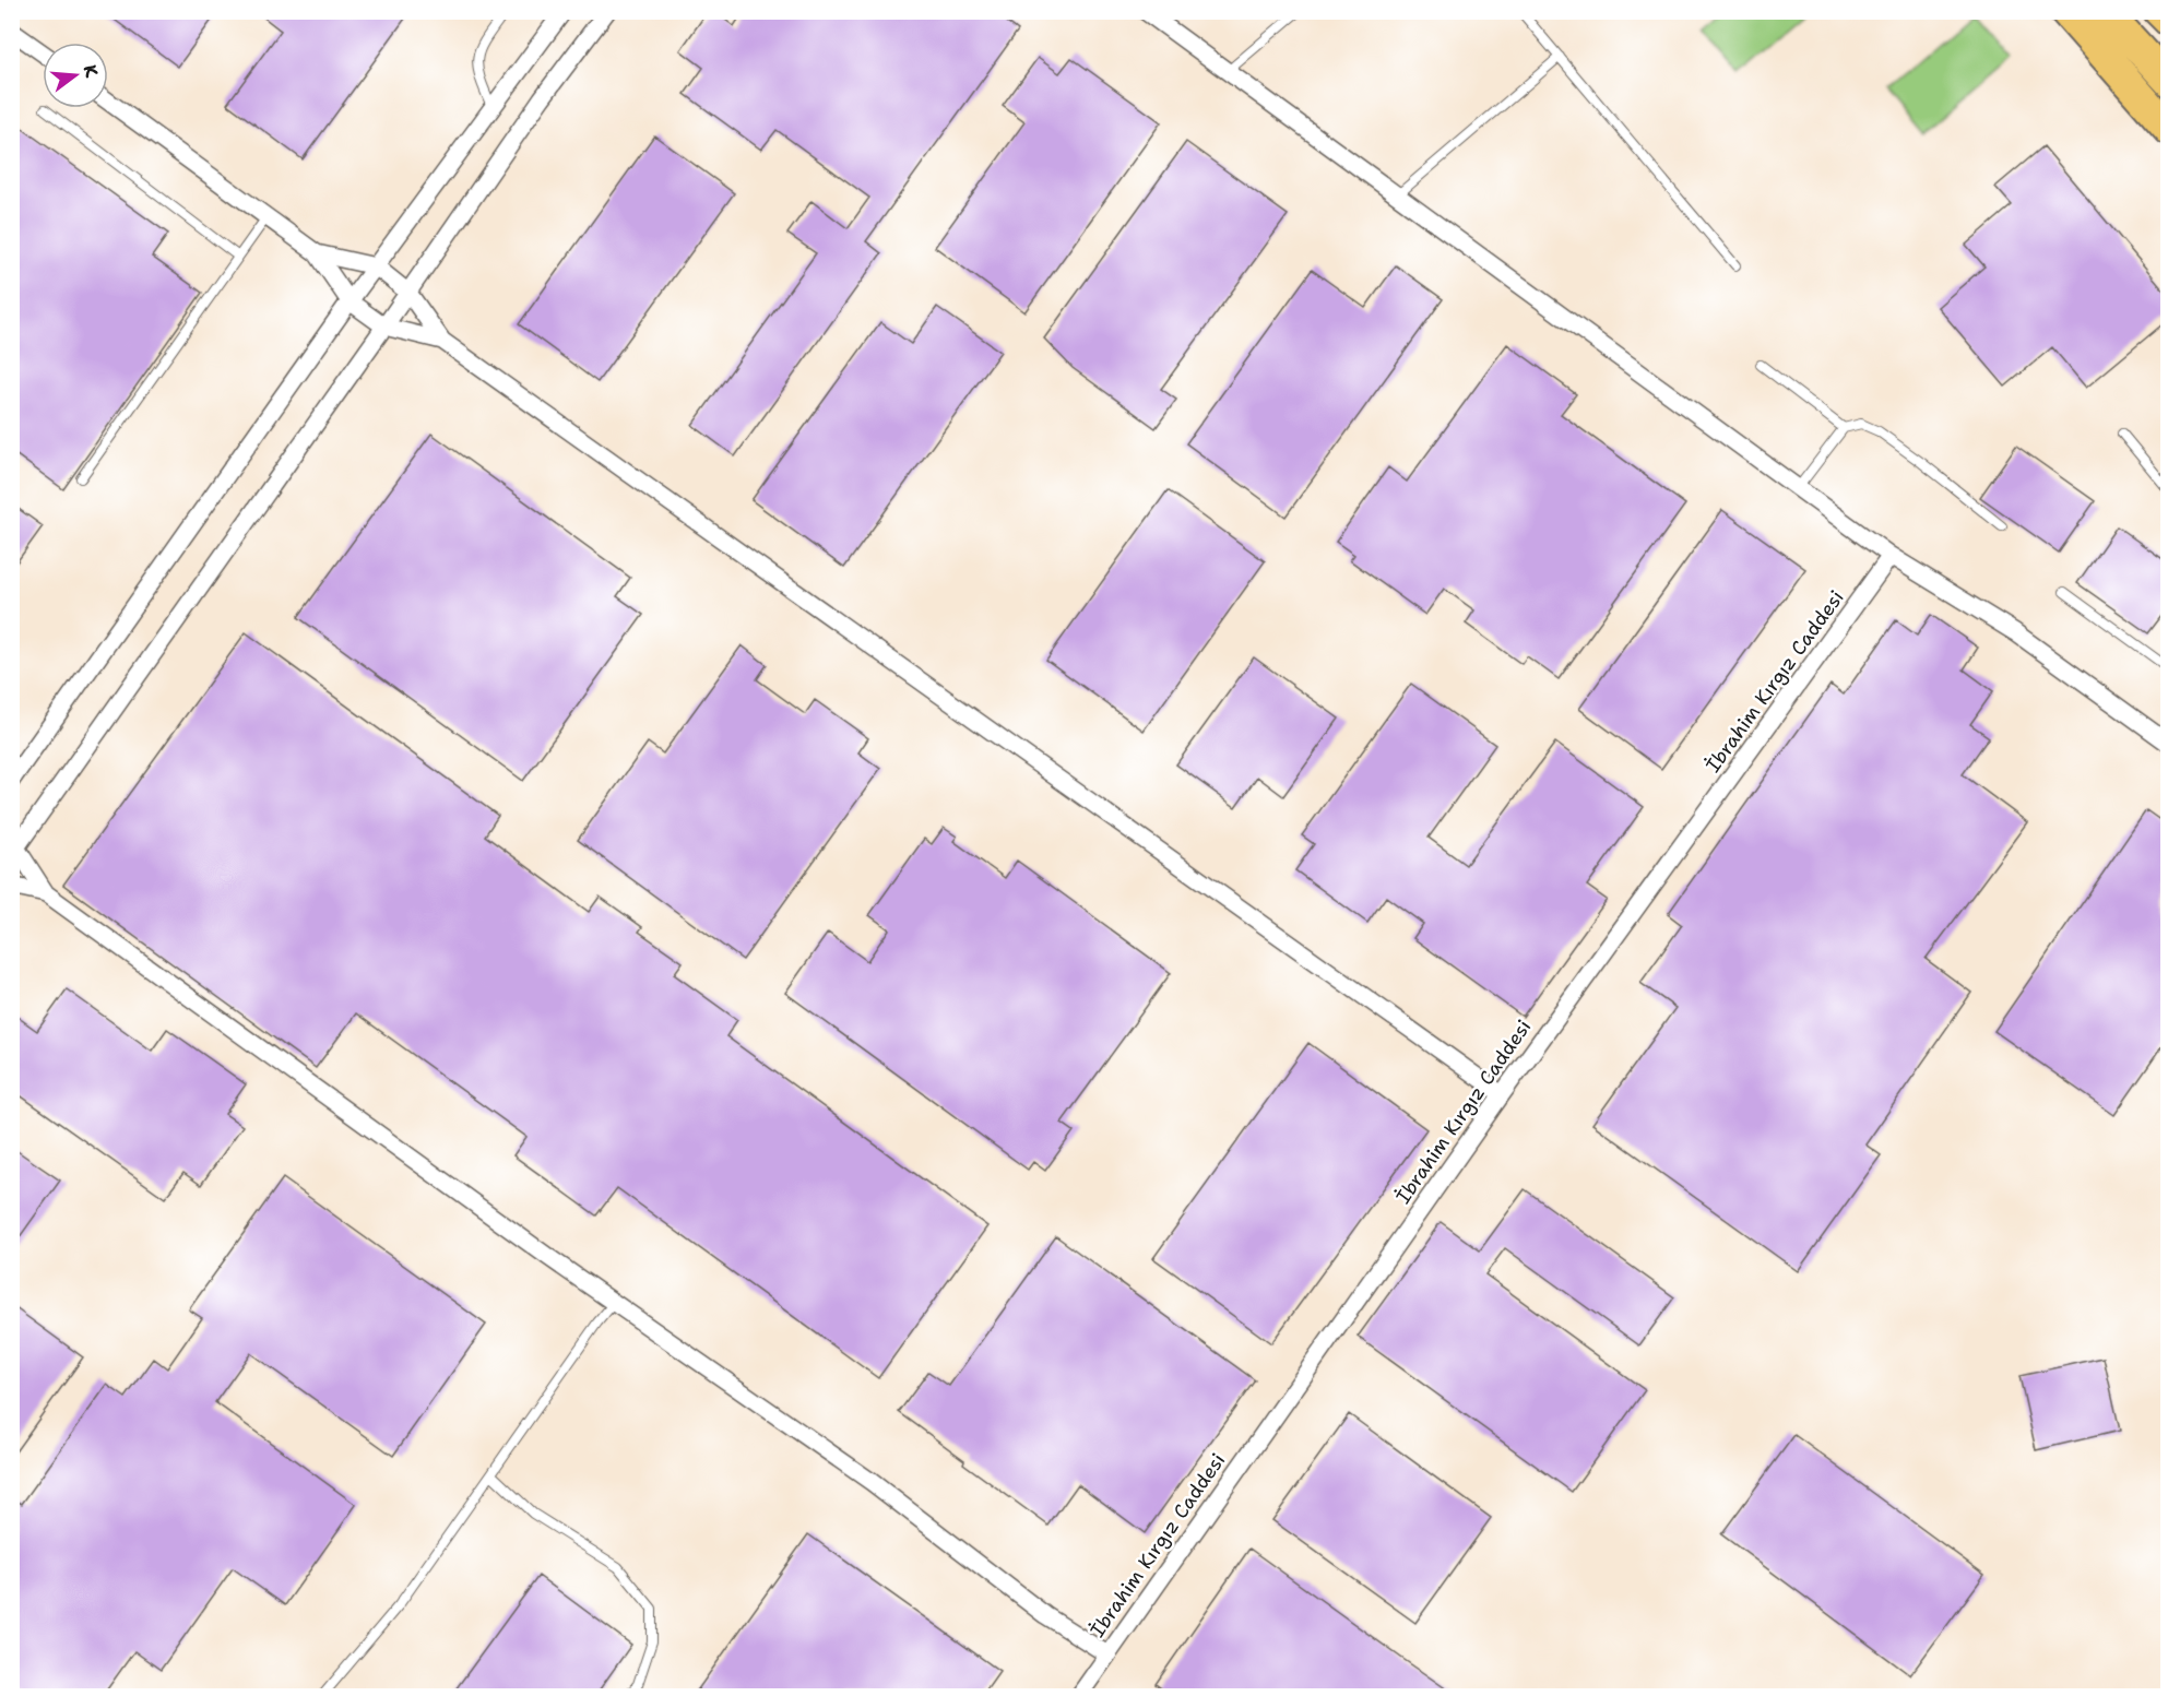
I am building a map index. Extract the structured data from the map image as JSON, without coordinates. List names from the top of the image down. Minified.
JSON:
{"streets":{"street":["İbrahim Kırgız Caddesi"]},"north":"right"}
